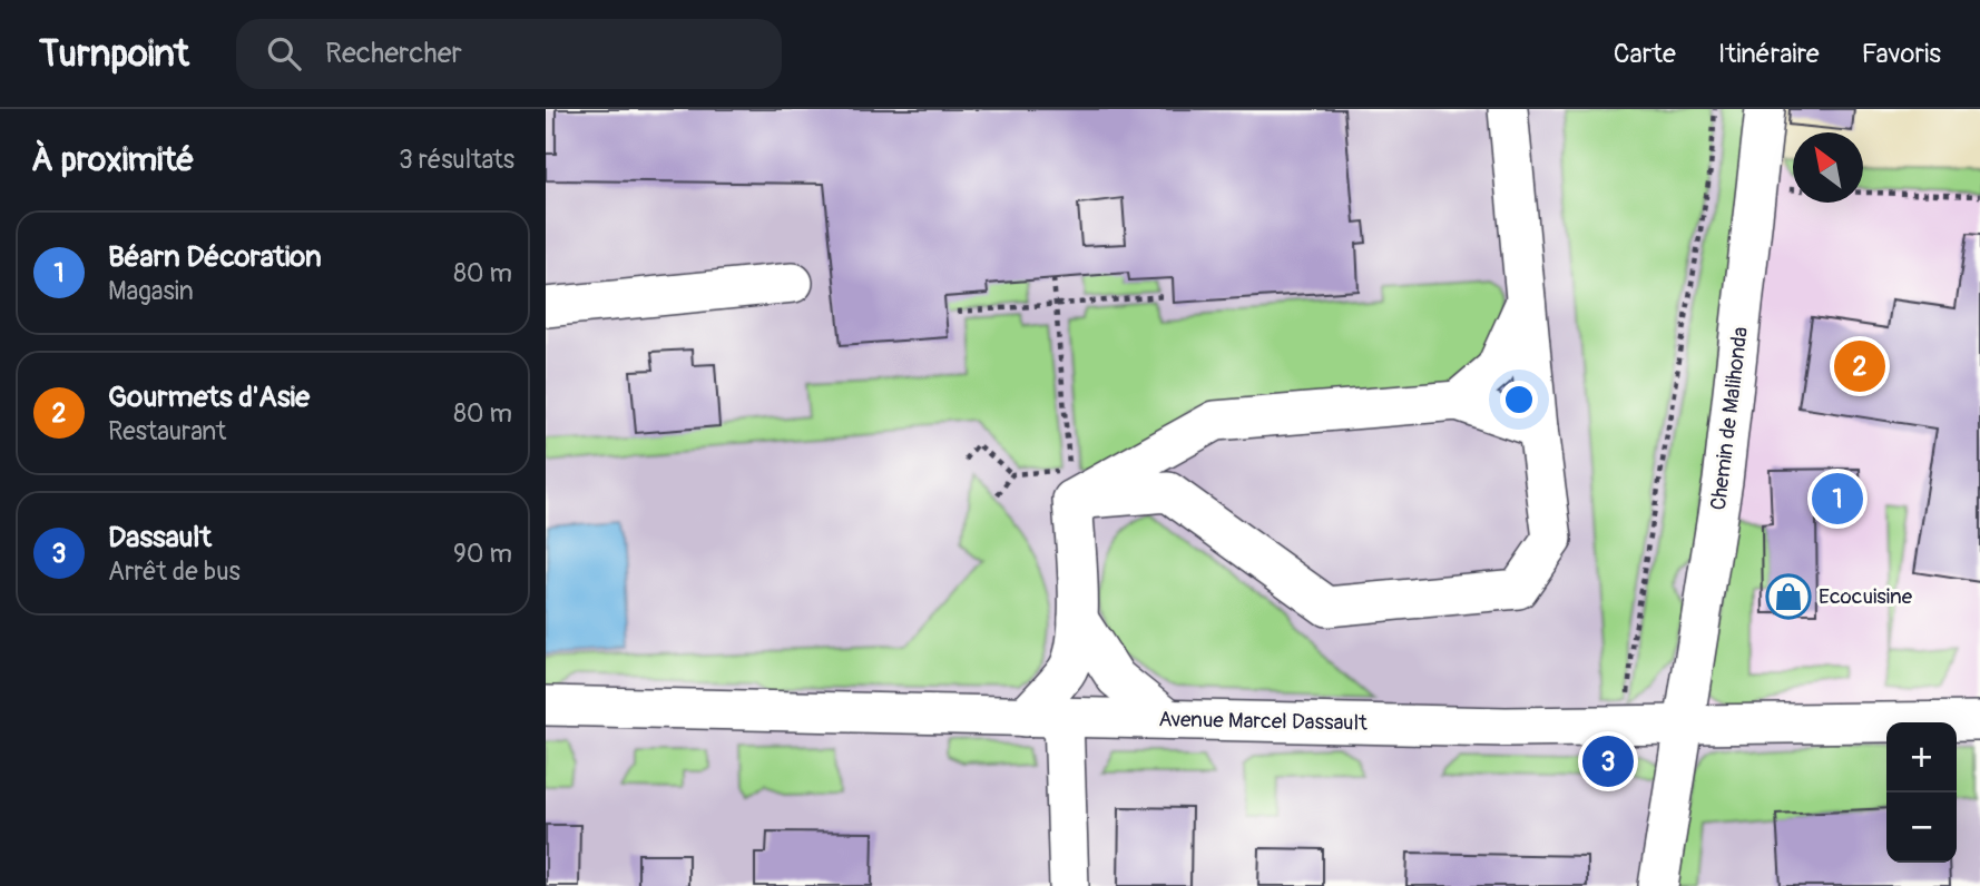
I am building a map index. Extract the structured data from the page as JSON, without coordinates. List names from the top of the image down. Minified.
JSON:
{"streets":{"street":["Chemin de Malihonda","Avenue Marcel Dassault"]},"crossings":[["Chemin de Malihonda","Avenue Marcel Dassault"]],"places":{"shop":["Ecocuisine"]},"north":"top left","page":{"header":"Turnpoint","search":"Rechercher","nav":["Carte","Itinéraire","Favoris"],"heading":["À proximité","3 résultats"],"list":[{"mark":"1","name":"Béarn Décoration","note":"Magasin","value":"80 m"},{"mark":"2","name":"Gourmets d'Asie","note":"Restaurant","value":"80 m"},{"mark":"3","name":"Dassault","note":"Arrêt de bus","value":"90 m"}],"pins":["2","1","3"],"map_buttons":["+","−"]}}
